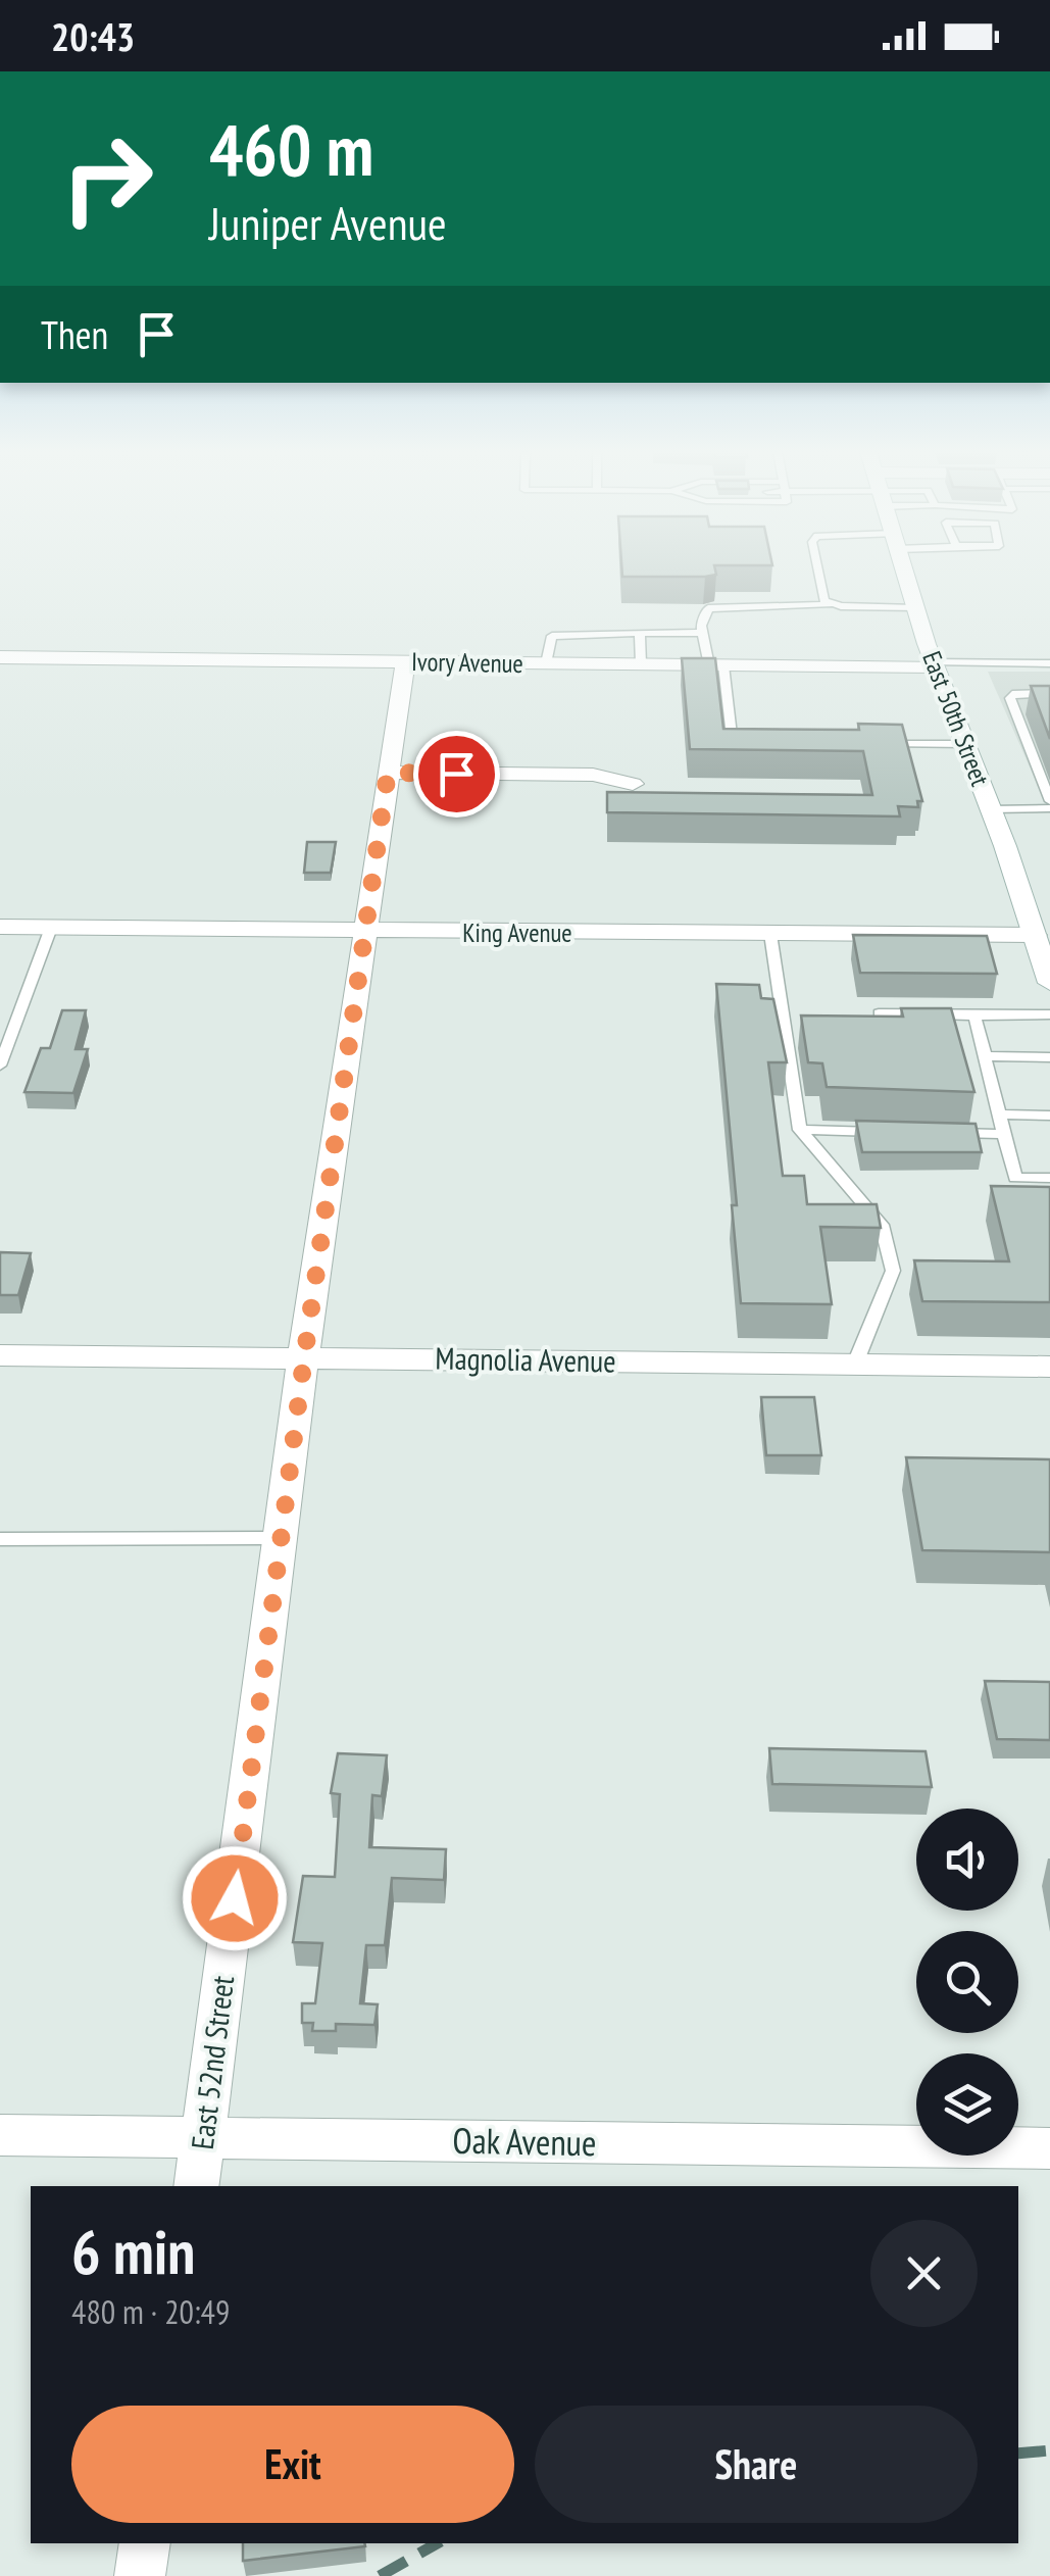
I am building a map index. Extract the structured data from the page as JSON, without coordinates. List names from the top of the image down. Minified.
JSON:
{"streets":{"street":["Ivory Avenue","East 50th Street","King Avenue","Magnolia Avenue","East 52nd Street","Oak Avenue"]},"crossings":[["Ivory Avenue","East 50th Street"],["Ivory Avenue","East 52nd Street"],["East 50th Street","King Avenue"],["King Avenue","East 52nd Street"],["Magnolia Avenue","East 52nd Street"],["East 52nd Street","Oak Avenue"]],"page":{"status":"20:43","turn":["460 m","Juniper Avenue"],"then":"Then","heading":["6 min","480 m · 20:49"],"buttons":["Exit","Share"]}}
